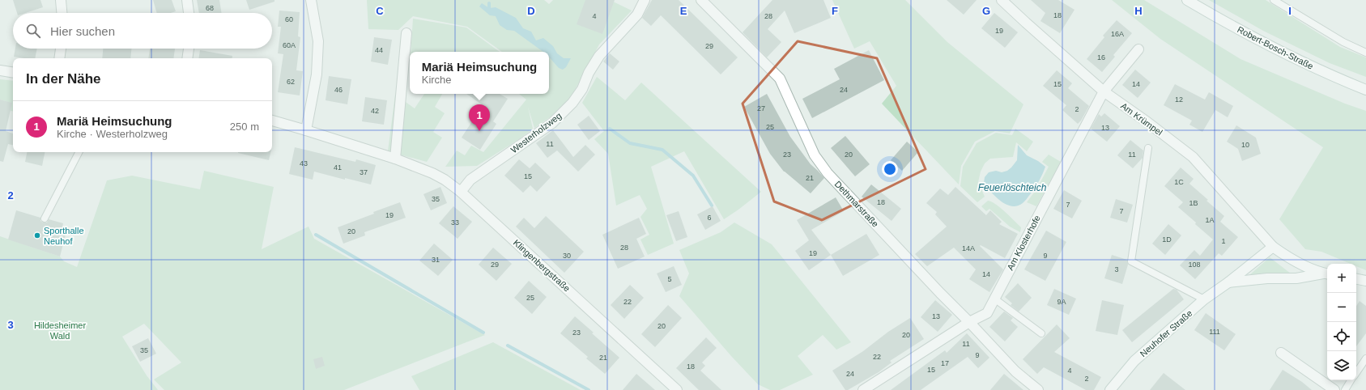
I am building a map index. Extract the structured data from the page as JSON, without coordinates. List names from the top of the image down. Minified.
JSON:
{"streets":{"street":["Robert-Bosch-Straße","Am Krümpel","Westerholzweg","Dethmarstraße","Am Klosterhofe","Klingenbergstraße","Neuhofer Straße"]},"crossings":[["Am Krümpel","Am Klosterhofe"],["Am Krümpel","Neuhofer Straße"],["Westerholzweg","Klingenbergstraße"],["Dethmarstraße","Am Klosterhofe"]],"water":["Feuerlöschteich"],"parks":["Hildesheimer Wald"],"places":["Sporthalle Neuhof"],"house_numbers":["68","18","4","28","60","19","16A","60A","29","44","16","62","15","14","46","24","12","27","2","42","25","13","11","10","23","20","11","43","41","37","15","21","1C","35","18","1B","7","7","19","6","1A","33","20","1D","1","28","14A","19","30","9","31","29","108","3","14","5","25","22","9A","13","20","111","23","20","11","35","9","22","21","17","18","15","4","24","2"],"page":{"search":"Hier suchen","popup":["Mariä Heimsuchung","Kirche"],"heading":"In der Nähe","list":[{"mark":"1","name":"Mariä Heimsuchung","note":"Kirche · Westerholzweg","value":"250 m"}],"pins":"1","map_buttons":["+","−"]},"grid":{"columns":["C","D","E","F","G","H","I"],"rows":["2","3"]}}
